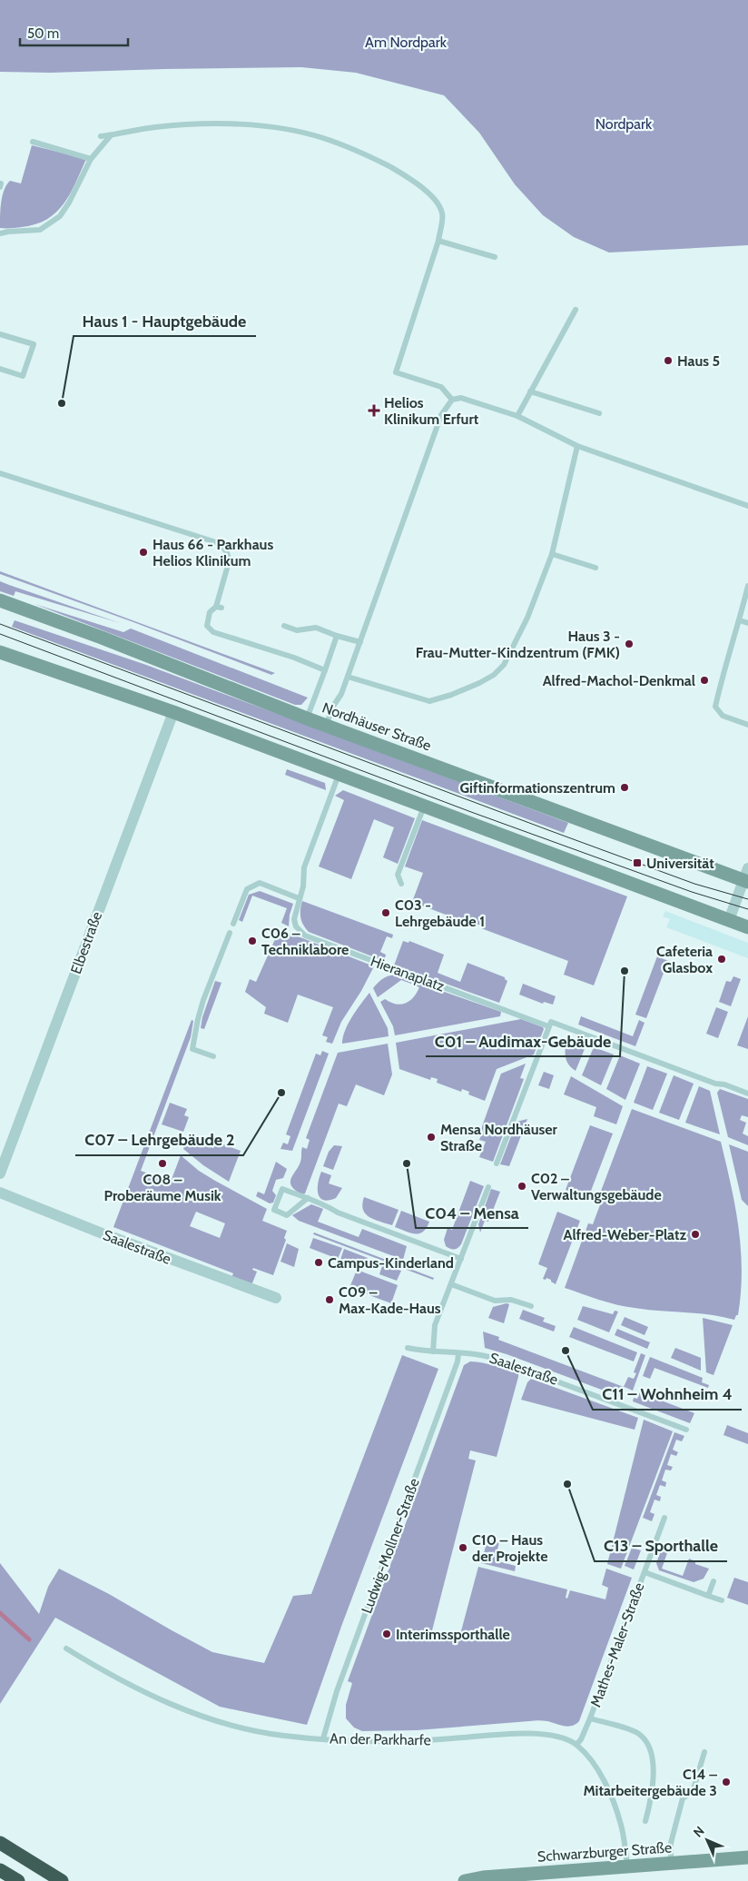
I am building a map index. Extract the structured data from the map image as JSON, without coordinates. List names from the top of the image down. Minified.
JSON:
{"streets":{"main road":["Nordhäuser Straße","Schwarzburger Straße"],"street":["Elbestraße","Saalestraße"],"lane":["Hieranaplatz","Ludwig-Mollner-Straße","Mathes-Maler-Straße","An der Parkharfe"]},"crossings":[["Saalestraße","Ludwig-Mollner-Straße"],["Ludwig-Mollner-Straße","An der Parkharfe"],["Mathes-Maler-Straße","An der Parkharfe"],["An der Parkharfe","Schwarzburger Straße"]],"parks":["Am Nordpark","Nordpark"],"places":{"other":["Haus 5","Haus 1 - Hauptgebäude","Haus 66 - Parkhaus Helios Klinikum","Haus 3 - Frau-Mutter-Kindzentrum (FMK)","Alfred-Machol-Denkmal","Giftinformationszentrum","C03 - Lehrgebäude 1","C06 – Techniklabore","Cafeteria Glasbox","C01 – Audimax-Gebäude","C07 – Lehrgebäude 2","Mensa Nordhäuser Straße","C08 – Proberäume Musik","C04 – Mensa","C02 – Verwaltungsgebäude","Alfred-Weber-Platz","Campus-Kinderland","C09 – Max-Kade-Haus","C11 – Wohnheim 4","C13 – Sporthalle","C10 – Haus der Projekte","Interimssporthalle","C14 – Mitarbeitergebäude 3"],"health":["Helios Klinikum Erfurt"],"transit":["Universität"]},"scale_bar":"50 m","north":"top left"}
